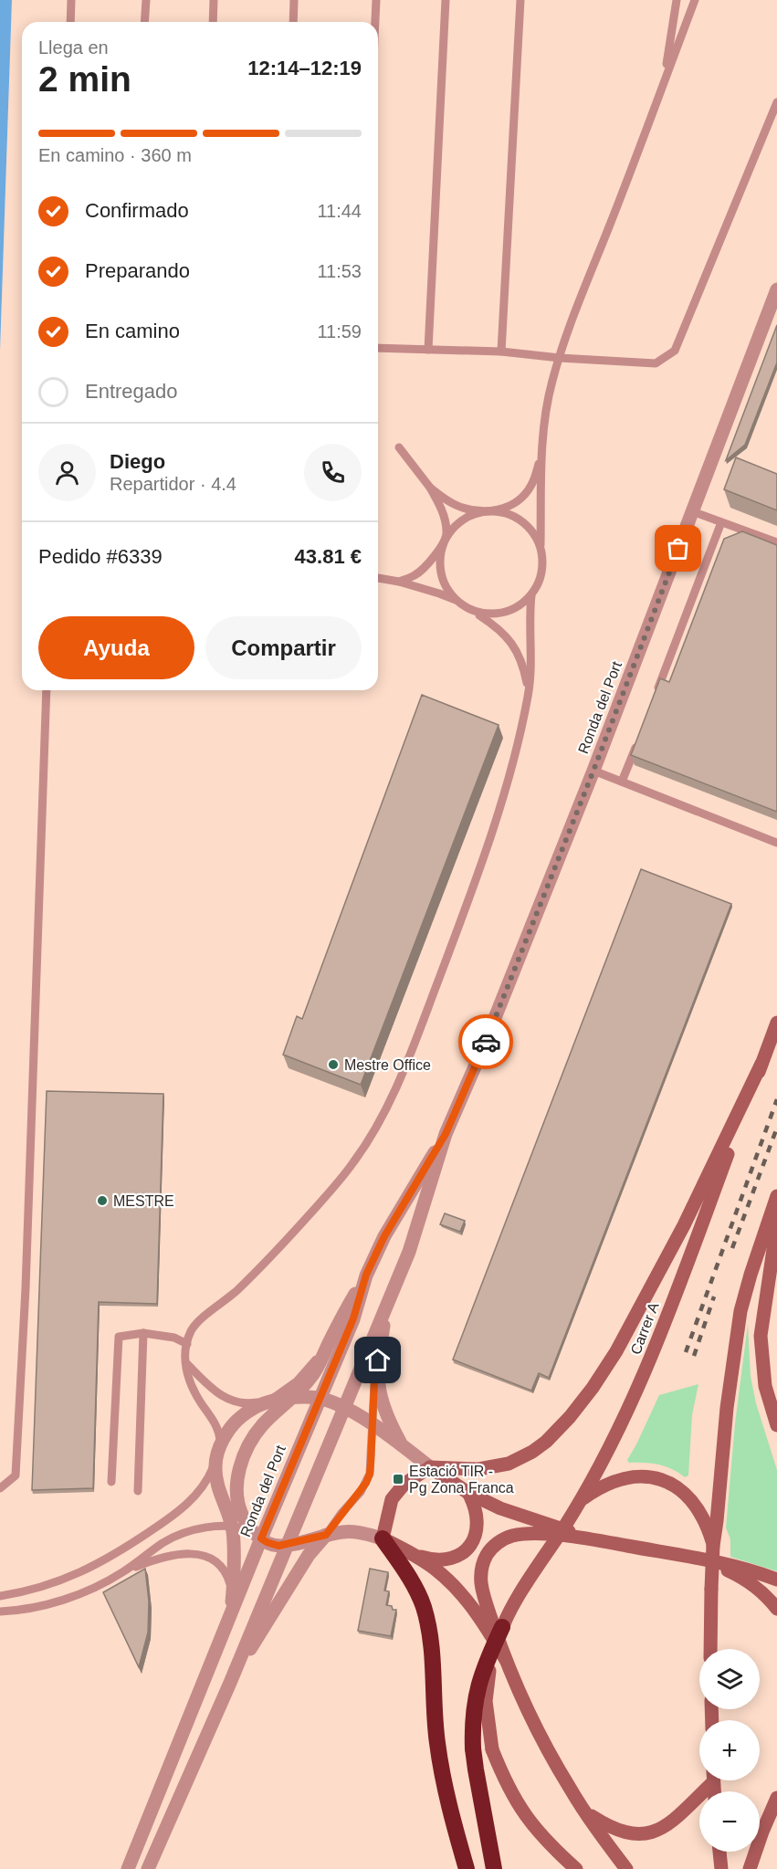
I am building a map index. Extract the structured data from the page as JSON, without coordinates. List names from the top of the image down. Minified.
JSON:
{"streets":{"main road":["Carrer A"],"street":["Ronda del Port"]},"places":{"other":["Mestre Office","MESTRE"],"transit":["Estació TIR - Pg Zona Franca"]},"page":{"heading":["2 min","Llega en","12:14–12:19"],"panel":["Diego","Repartidor · 4.4","Pedido #6339","43.81 €"],"bar":"En camino · 360 m","list":[["Confirmado","11:44"],["Preparando","11:53"],["En camino","11:59"],"Entregado"],"buttons":["Ayuda","Compartir"],"map_buttons":["+","−"]}}
